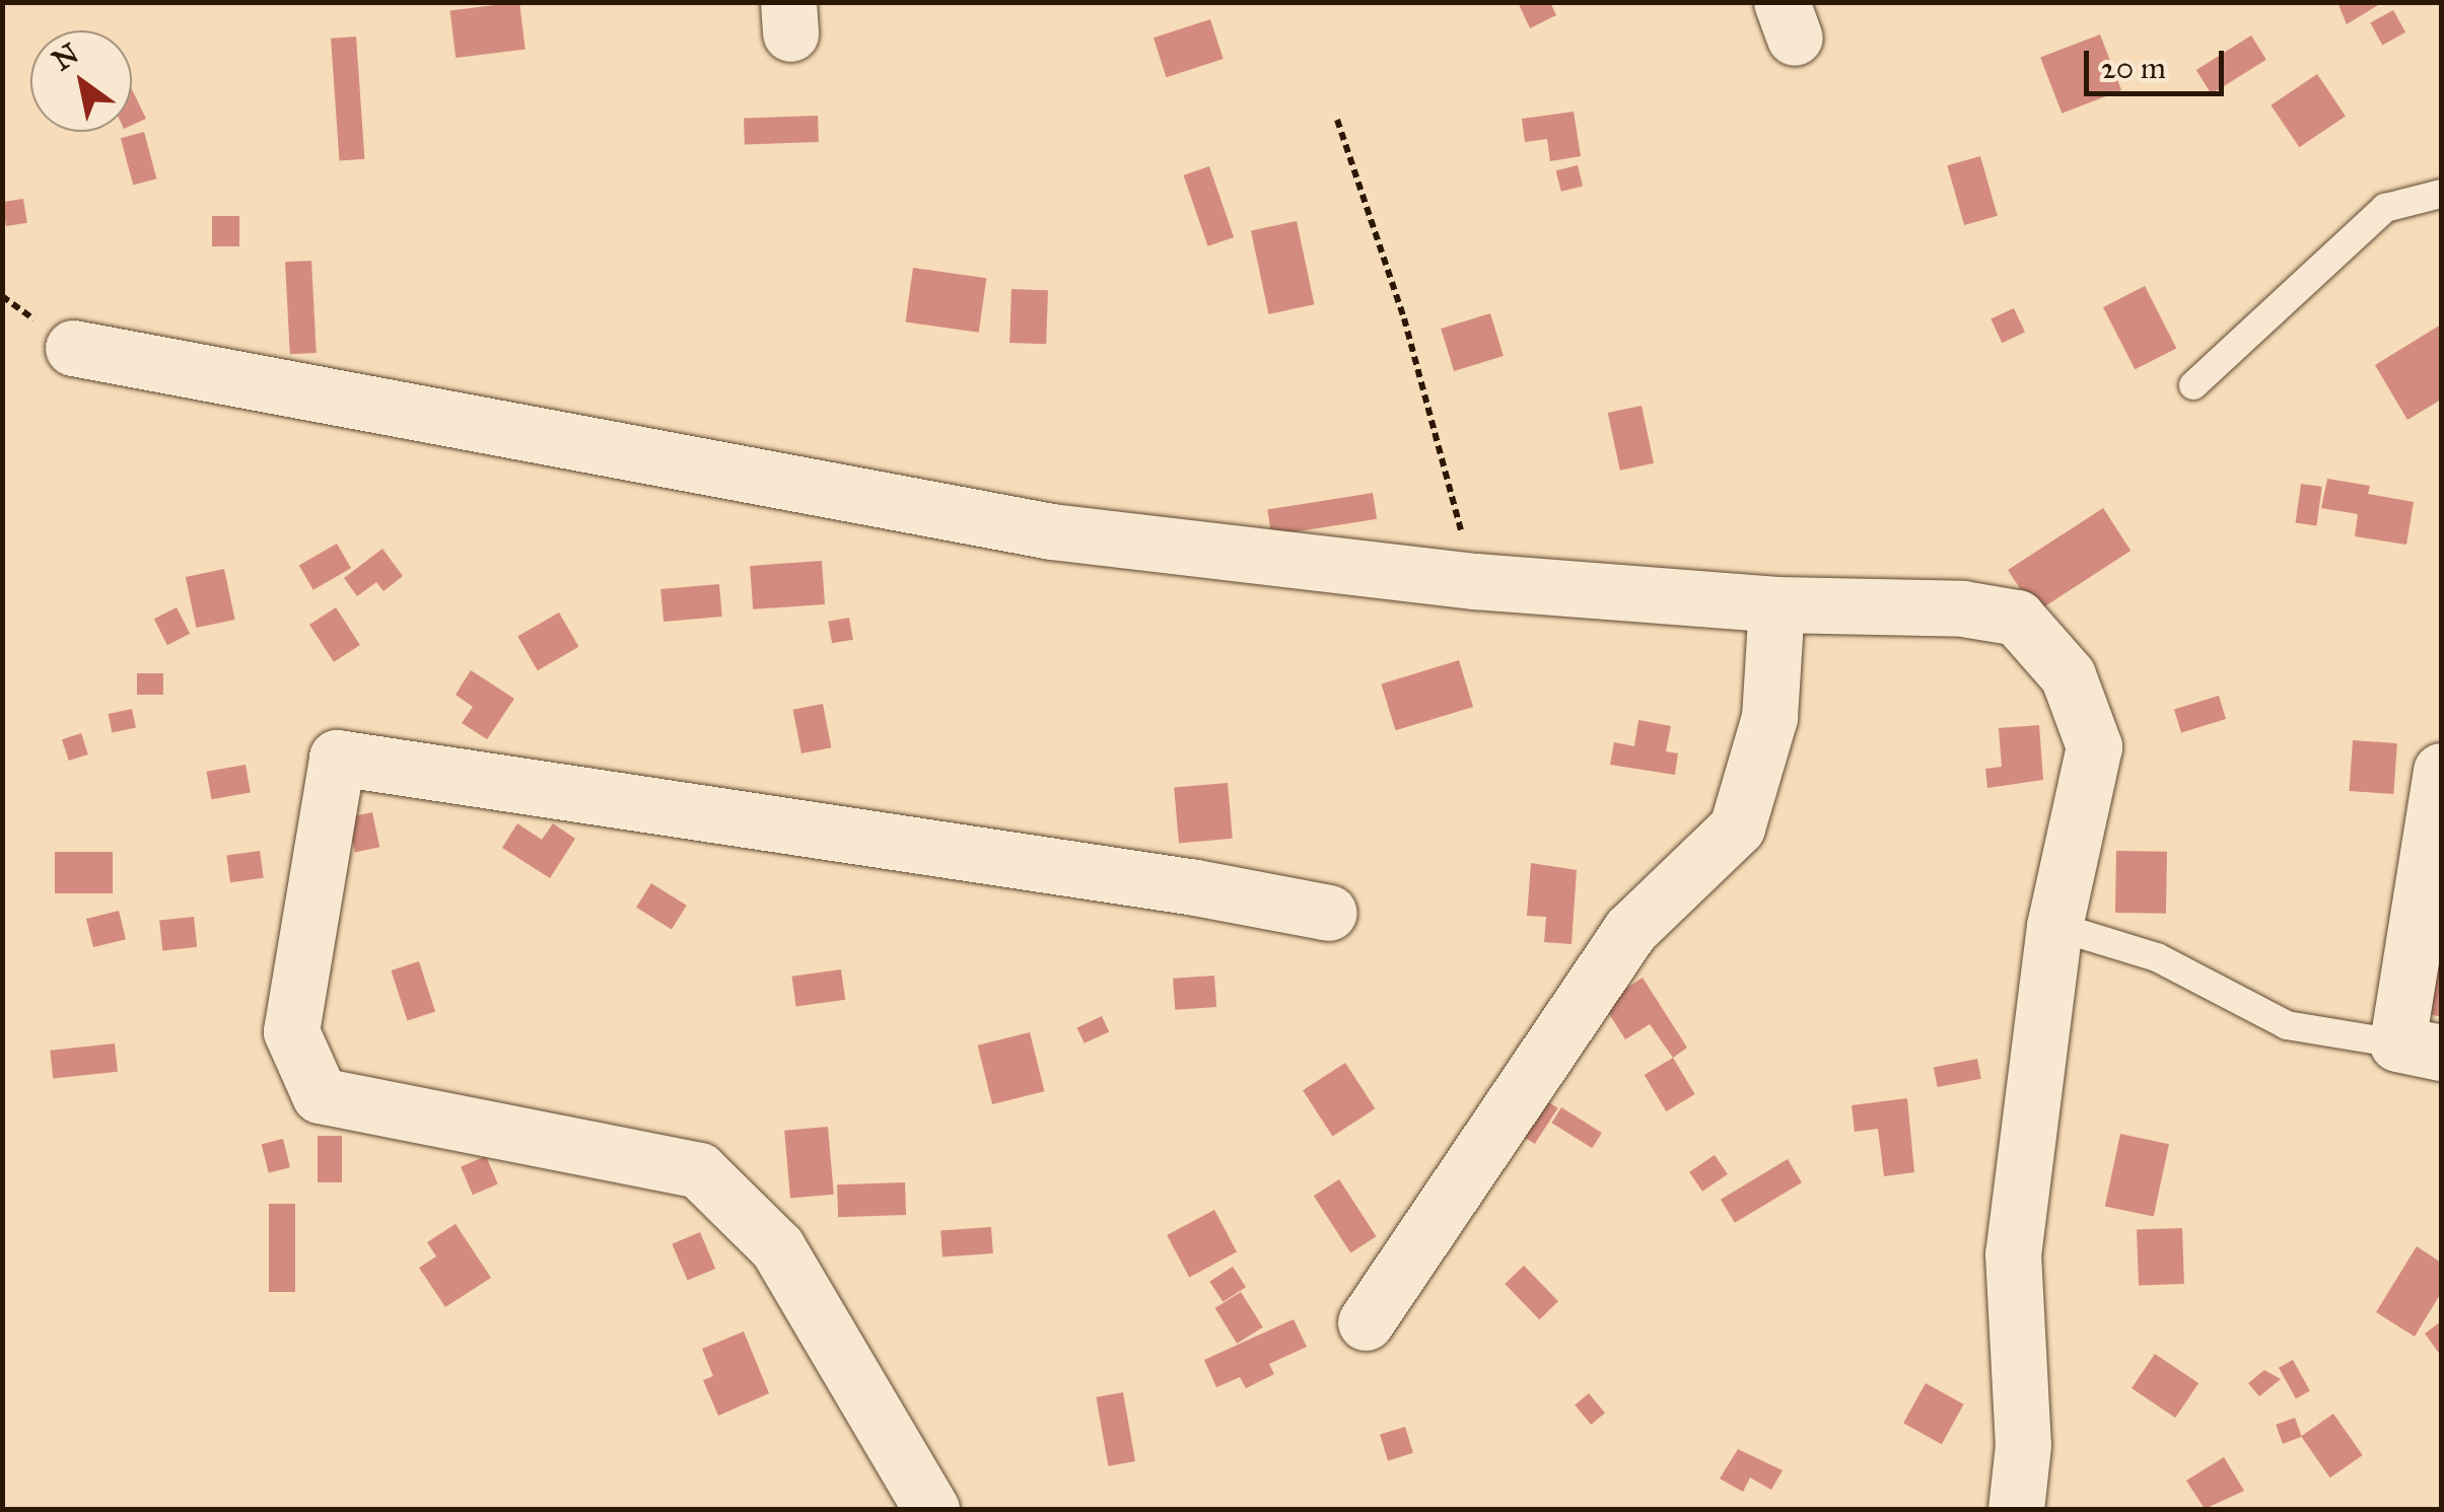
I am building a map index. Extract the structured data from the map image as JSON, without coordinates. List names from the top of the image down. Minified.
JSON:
{"scale_bar":"20 m","north":"top left"}
